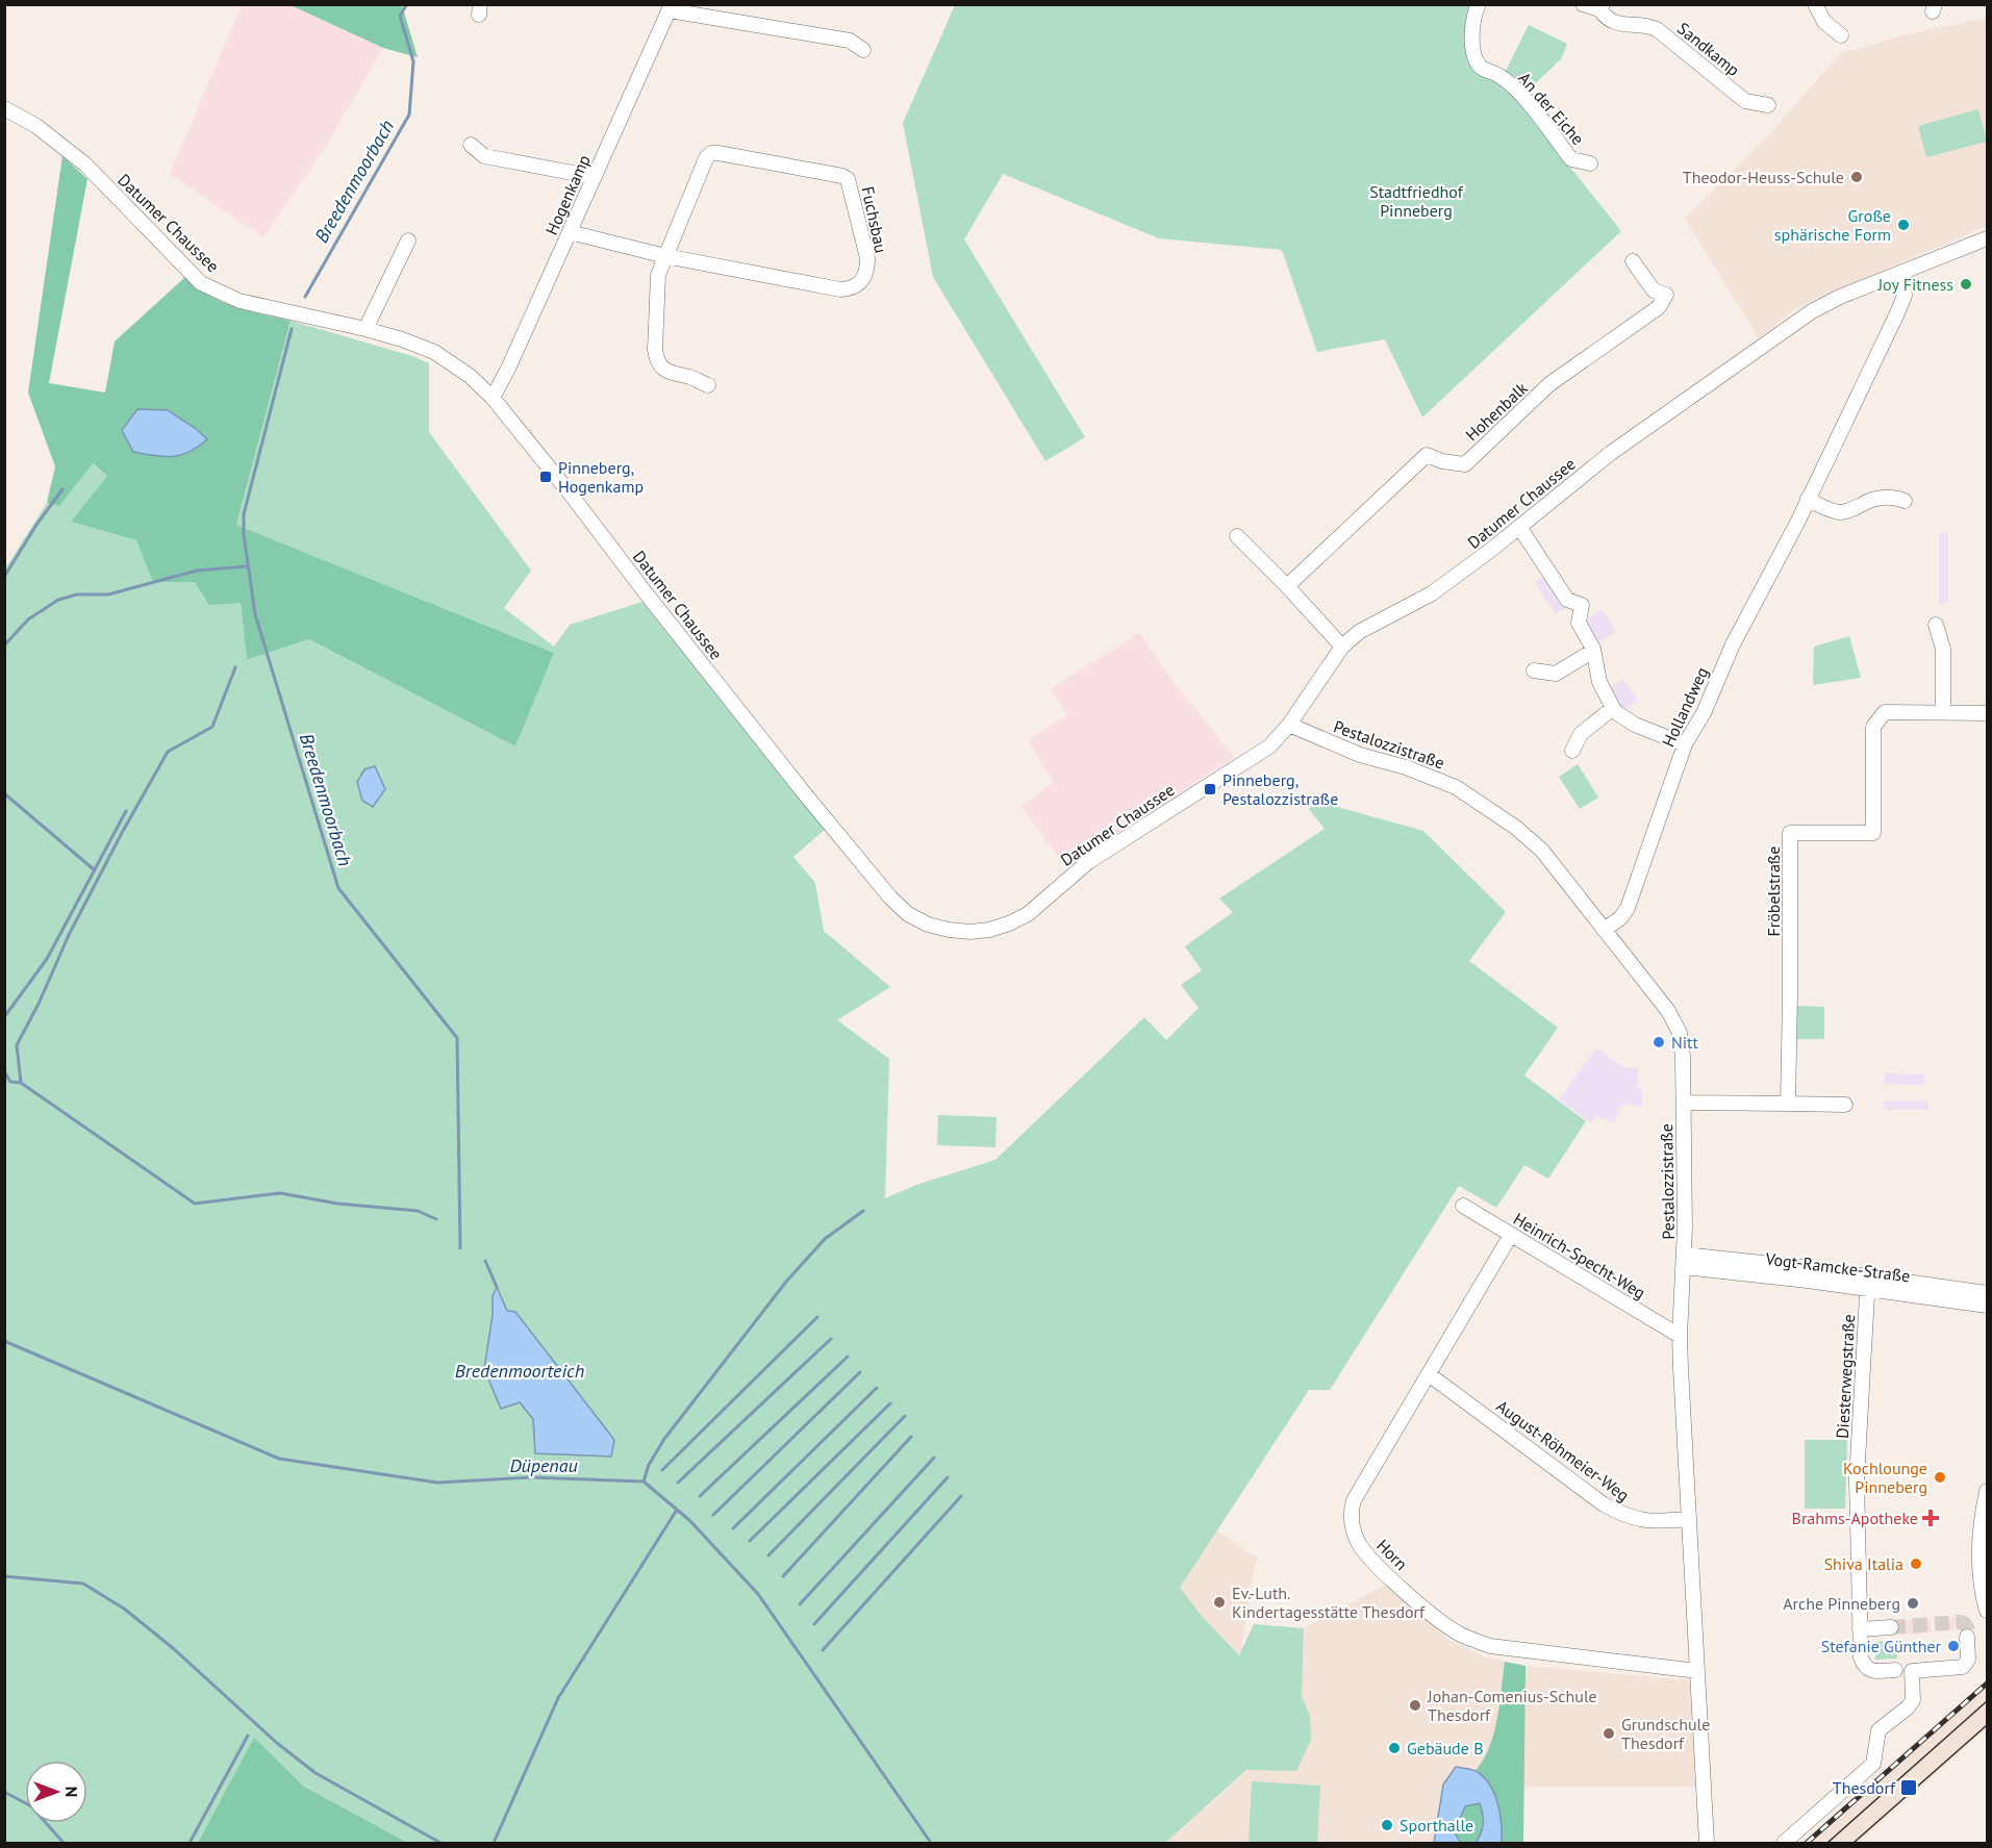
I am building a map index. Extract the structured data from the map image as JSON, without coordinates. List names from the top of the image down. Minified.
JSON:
{"streets":{"street":["Sandkamp","An der Eiche","Hogenkamp","Fuchsbau","Datumer Chaussee","Hohenbalk","Hollandweg","Pestalozzistraße","Fröbelstraße","Heinrich-Specht-Weg","Vogt-Ramcke-Straße","Diesterwegstraße","August-Röhmeier-Weg","Horn"]},"crossings":[["Hogenkamp","Fuchsbau"],["Hogenkamp","Datumer Chaussee"],["Datumer Chaussee","Hollandweg"],["Datumer Chaussee","Pestalozzistraße"],["Hollandweg","Pestalozzistraße"],["Pestalozzistraße","Heinrich-Specht-Weg"],["Pestalozzistraße","Vogt-Ramcke-Straße"],["Pestalozzistraße","August-Röhmeier-Weg"],["Pestalozzistraße","Horn"],["Heinrich-Specht-Weg","Horn"],["Vogt-Ramcke-Straße","Diesterwegstraße"],["August-Röhmeier-Weg","Horn"]],"water":["Breedenmoorbach","Bredenmoorteich","Düpenau"],"parks":["Stadtfriedhof Pinneberg"],"places":{"other":["Theodor-Heuss-Schule","Große sphärische Form","Joy Fitness","Nitt","Kochlounge Pinneberg","Shiva Italia","Ev.-Luth. Kindertagesstätte Thesdorf","Arche Pinneberg","Stefanie Günther","Johan-Comenius-Schule Thesdorf","Grundschule Thesdorf","Gebäude B","Sporthalle"],"transit":["Pinneberg, Hogenkamp","Pinneberg, Pestalozzistraße","Thesdorf"],"health":["Brahms-Apotheke"]},"north":"right"}
